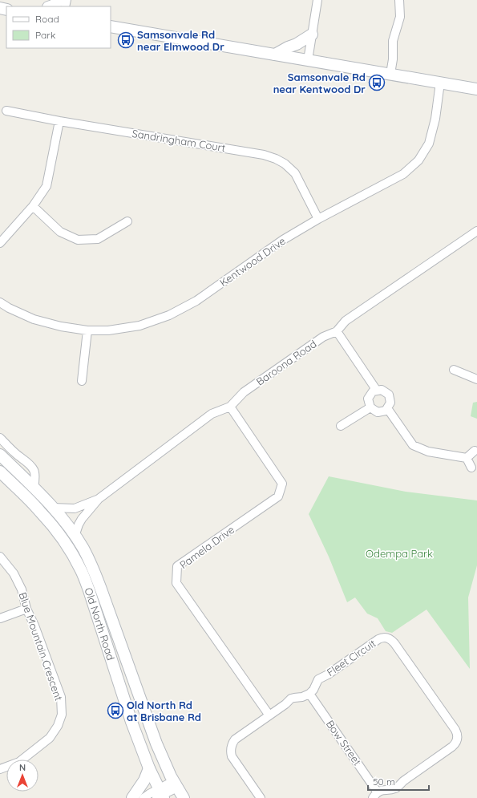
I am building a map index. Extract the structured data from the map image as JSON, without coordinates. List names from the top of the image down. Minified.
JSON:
{"streets":{"main road":["Old North Road"],"street":["Sandringham Court","Kentwood Drive","Baroona Road","Pamela Drive","Blue Mountain Crescent","Fleet Circuit","Bow Street"]},"crossings":[["Sandringham Court","Kentwood Drive"],["Baroona Road","Pamela Drive"],["Baroona Road","Old North Road"],["Fleet Circuit","Bow Street"]],"parks":["Odempa Park"],"places":{"bus stop":["Samsonvale Rd near Elmwood Dr","Samsonvale Rd near Kentwood Dr","Old North Rd at Brisbane Rd"]},"legend":["Road","Park"],"scale_bar":"50 m","north":"top"}
